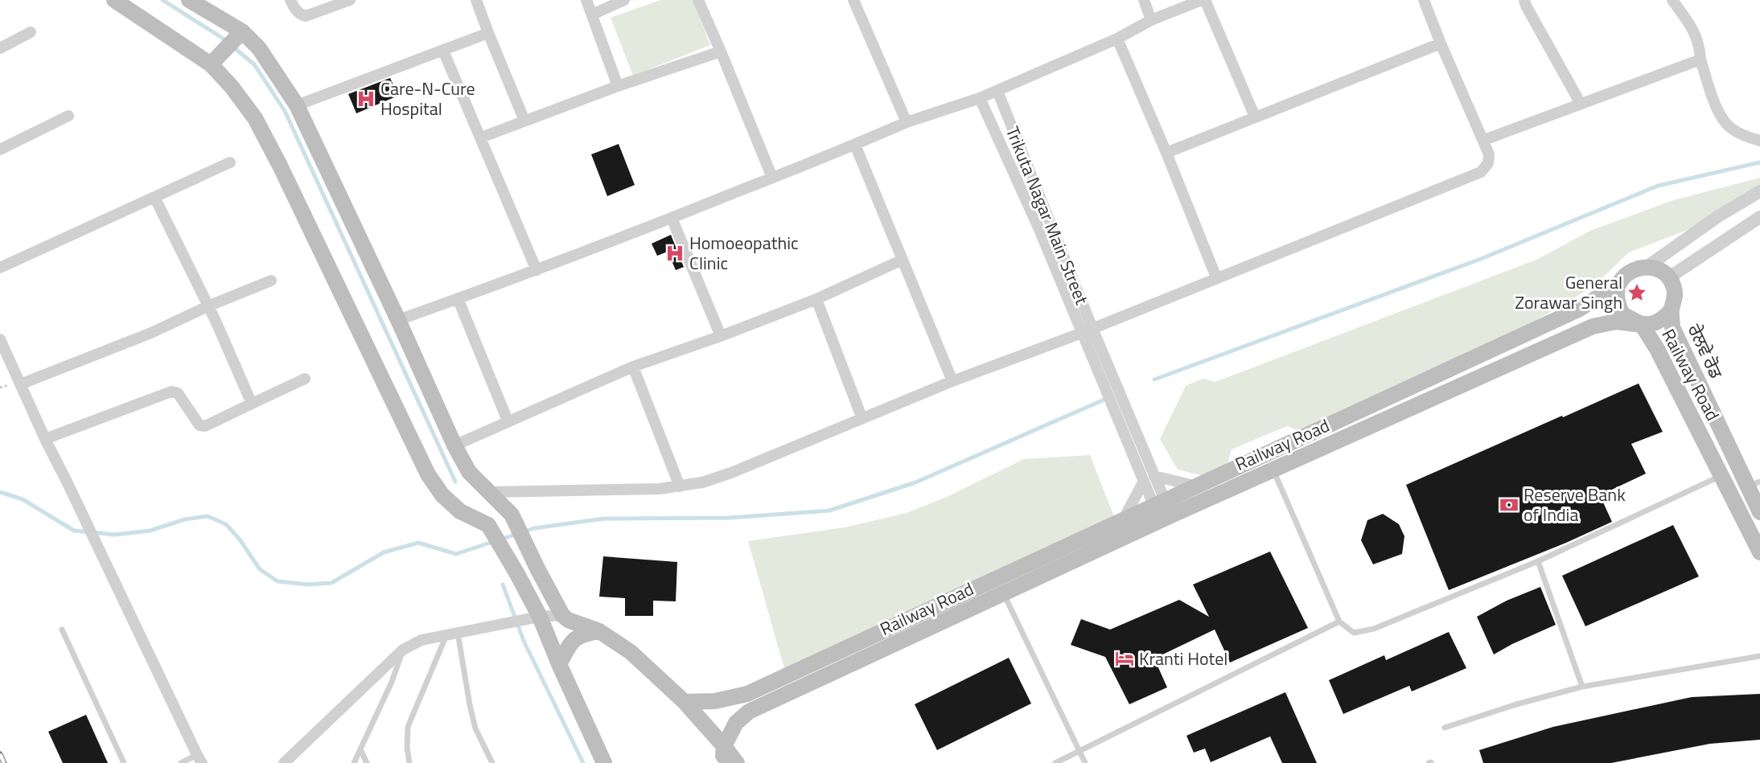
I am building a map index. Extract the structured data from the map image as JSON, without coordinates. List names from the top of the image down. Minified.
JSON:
{"streets":{"main road":["ਰੇਲਵੇ ਰੋਡ","Railway Road"],"street":["Trikuta Nagar Main Street"]},"crossings":[["Trikuta Nagar Main Street","Railway Road"],["ਰੇਲਵੇ ਰੋਡ","Railway Road"]],"places":{"hospital":["Care-N-Cure Hospital","Homoeopathic Clinic"],"place":["General Zorawar Singh"],"bank":["Reserve Bank of India"],"hotel":["Kranti Hotel"]}}
